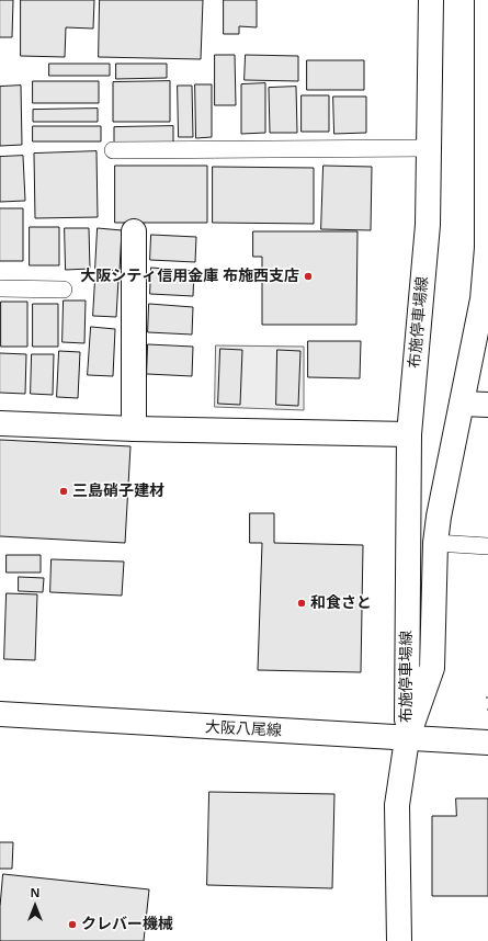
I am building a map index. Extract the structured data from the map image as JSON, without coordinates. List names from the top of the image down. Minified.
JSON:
{"streets":{"main road":["布施停車場線","大阪八尾線"]},"crossings":[["布施停車場線","大阪八尾線"]],"places":["大阪シティ信用金庫 布施西支店","三島硝子建材","和食さと","クレバー機械"],"north":"top"}
